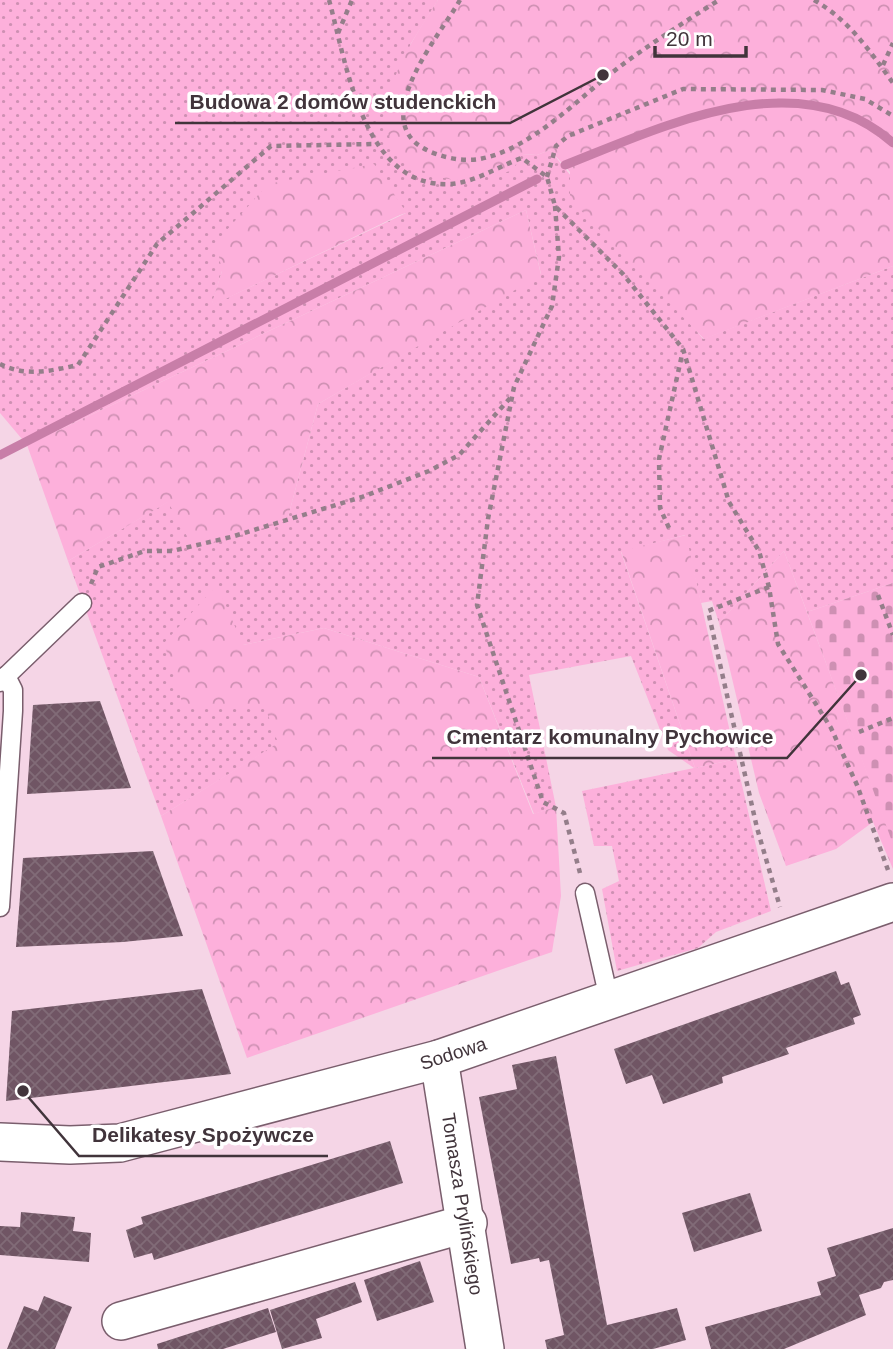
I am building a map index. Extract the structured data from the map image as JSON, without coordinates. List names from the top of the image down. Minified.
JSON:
{"streets":{"street":["Sodowa","Tomasza Prylińskiego"]},"crossings":[["Sodowa","Tomasza Prylińskiego"]],"places":["Budowa 2 domów studenckich","Cmentarz komunalny Pychowice","Delikatesy Spożywcze"],"scale_bar":"20 m"}
